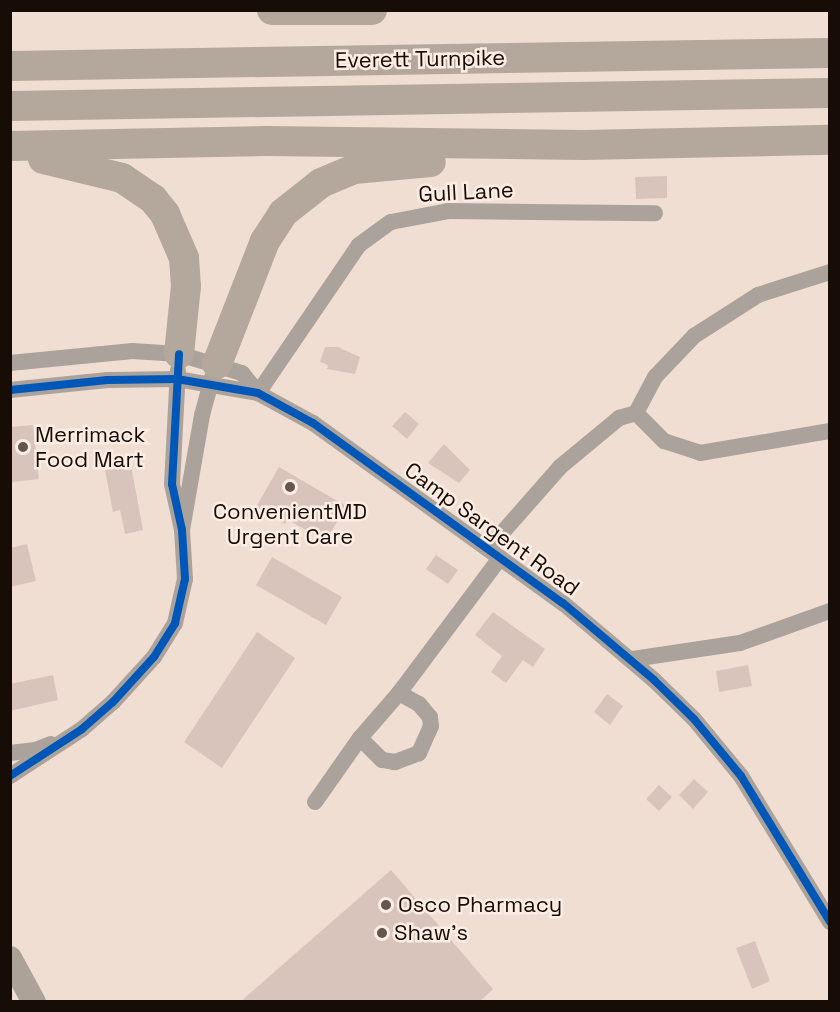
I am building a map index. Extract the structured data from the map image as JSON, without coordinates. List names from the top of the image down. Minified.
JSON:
{"streets":{"highway":["Everett Turnpike"],"street":["Gull Lane","Camp Sargent Road"]},"crossings":[["Gull Lane","Camp Sargent Road"]],"places":["Merrimack Food Mart","ConvenientMD Urgent Care","Osco Pharmacy","Shaw's"]}
